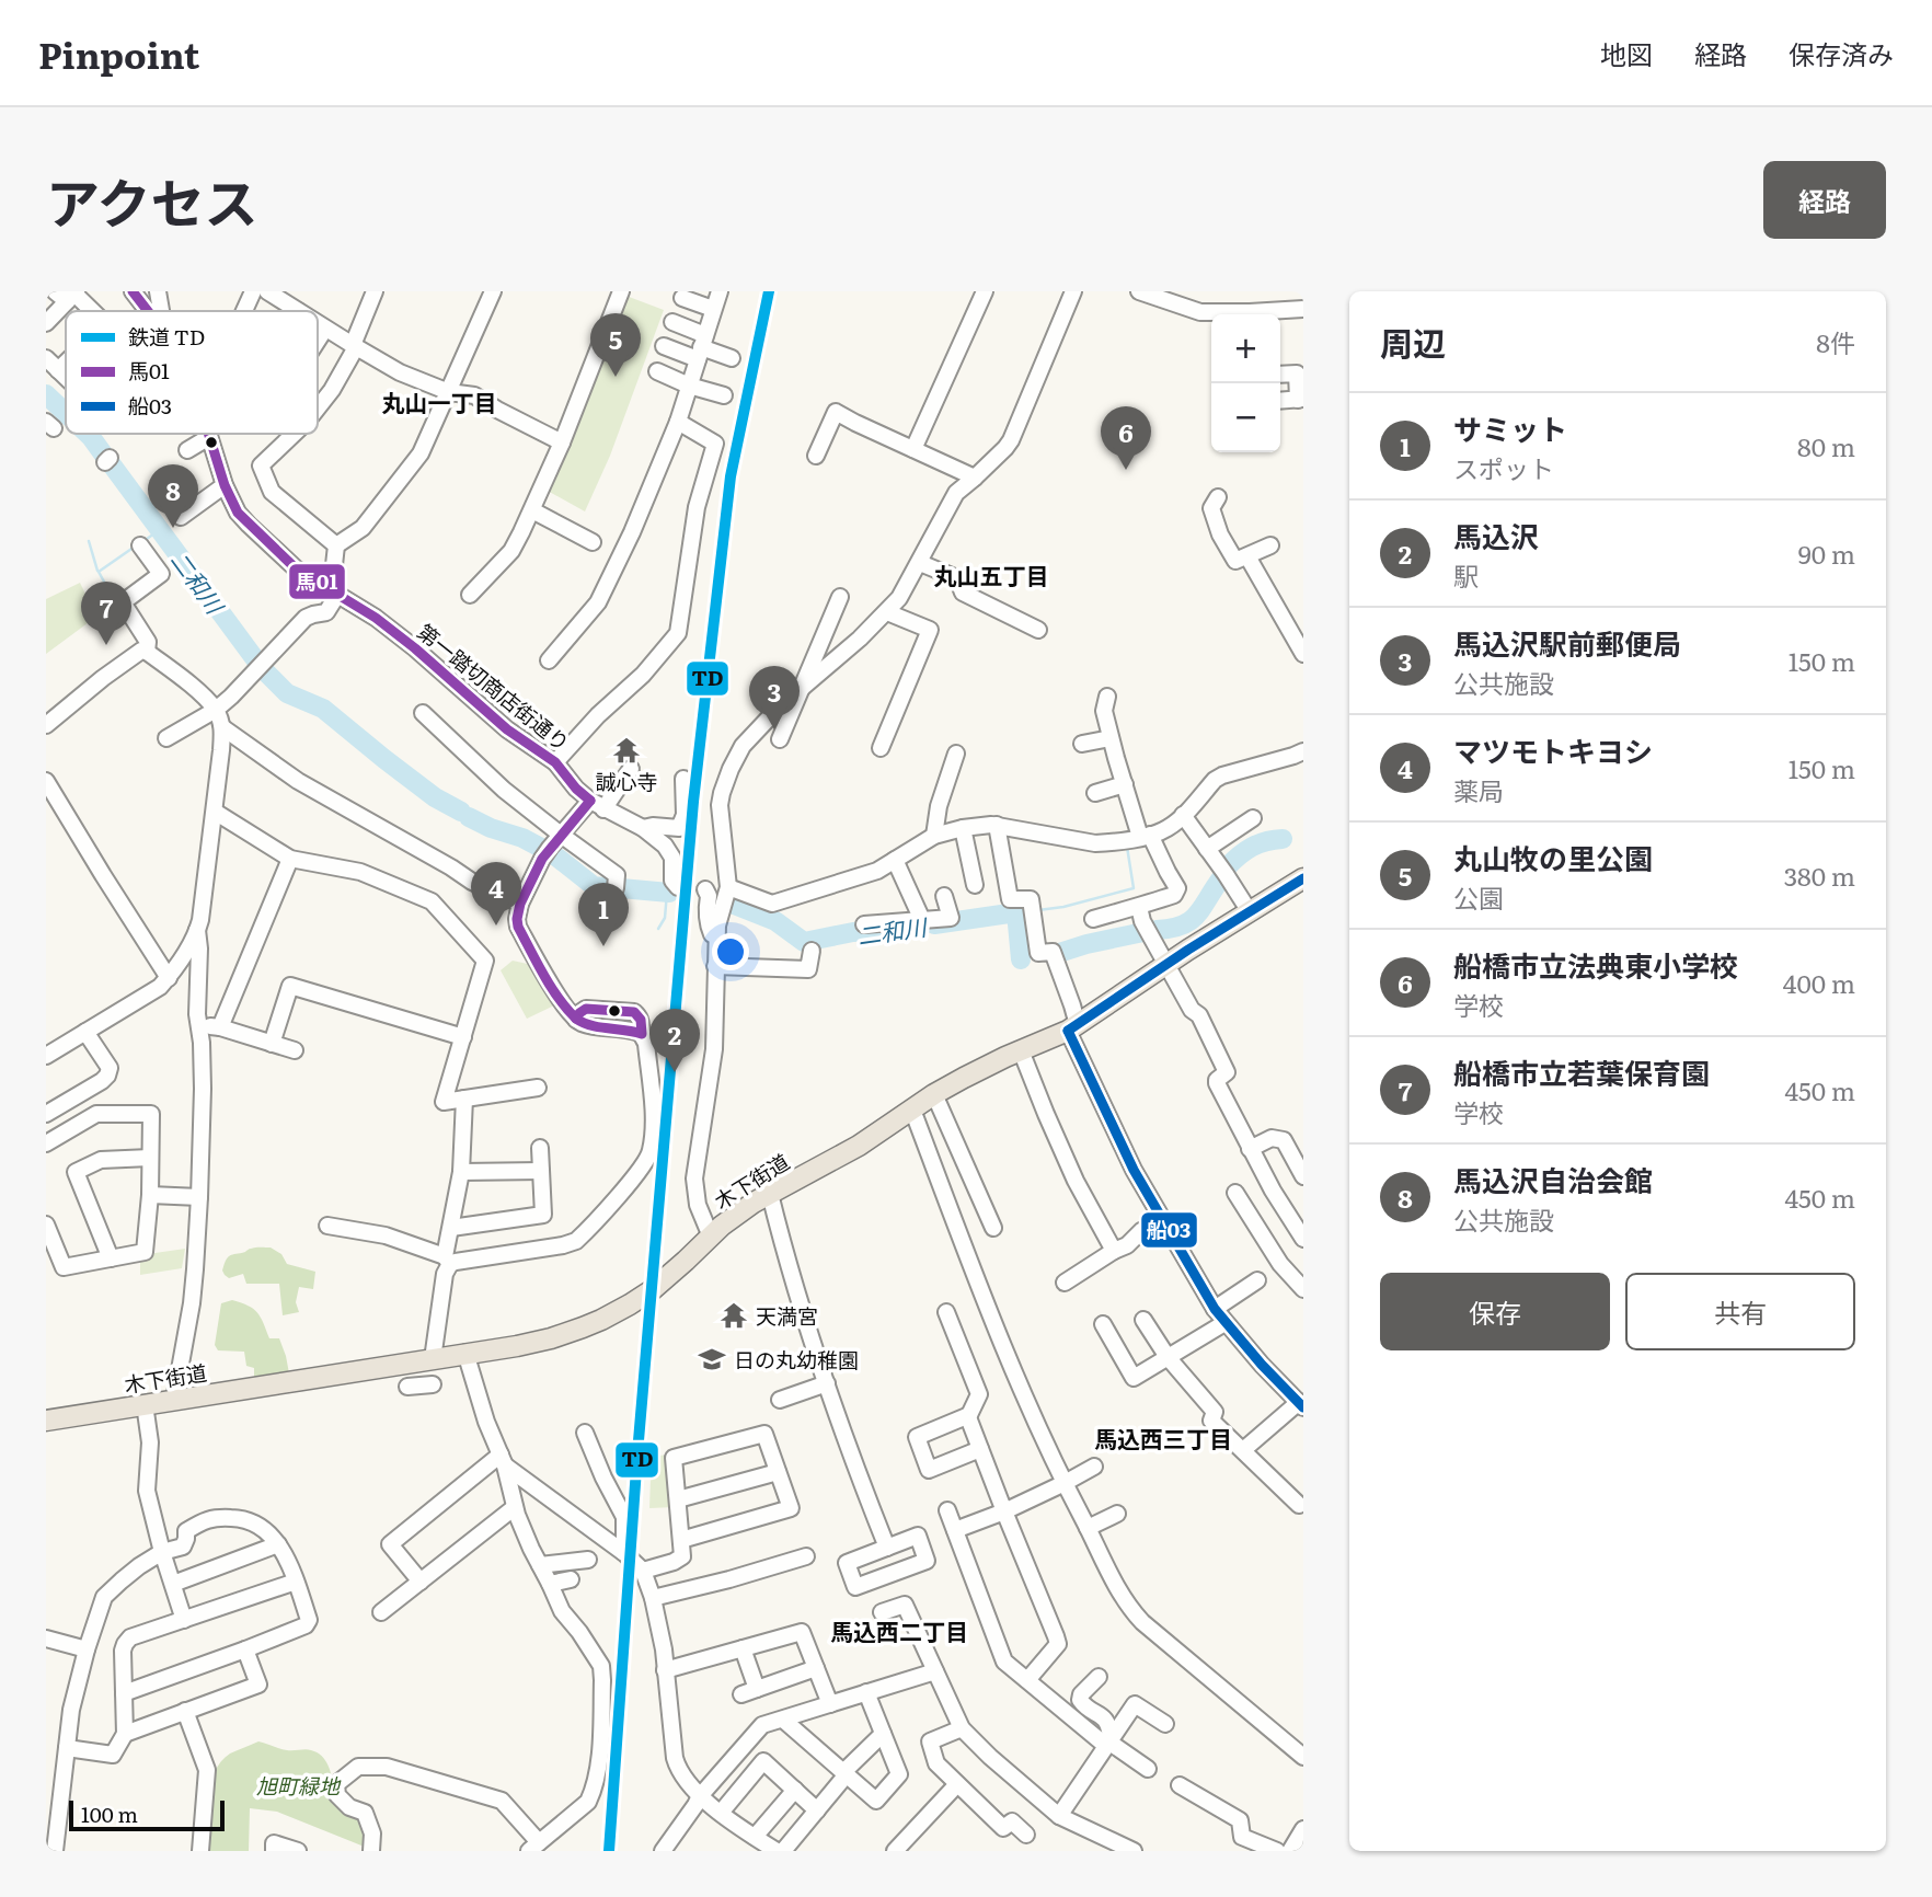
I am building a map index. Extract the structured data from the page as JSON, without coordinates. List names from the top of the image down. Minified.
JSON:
{"streets":{"main road":["木下街道"],"street":["第一踏切商店街通り"]},"districts":["丸山一丁目","丸山五丁目","馬込西三丁目","馬込西二丁目"],"water":["二和川"],"parks":["旭町緑地"],"places":{"temple":["誠心寺","天満宮"],"school or university":["日の丸幼稚園"]},"lines":["rail line TD","transit line 馬01","transit line 船03"],"legend":["鉄道 TD","馬01","船03"],"scale_bar":"100 m","page":{"header":"Pinpoint","nav":["地図","経路","保存済み"],"title":"アクセス","buttons":["経路",["保存","共有"]],"heading":["周辺","8件"],"pins":["5","6","8","7","3","4","1","2"],"map_buttons":["+","−"],"list":[{"mark":"1","name":"サミット","note":"スポット","value":"80 m"},{"mark":"2","name":"馬込沢","note":"駅","value":"90 m"},{"mark":"3","name":"馬込沢駅前郵便局","note":"公共施設","value":"150 m"},{"mark":"4","name":"マツモトキヨシ","note":"薬局","value":"150 m"},{"mark":"5","name":"丸山牧の里公園","note":"公園","value":"380 m"},{"mark":"6","name":"船橋市立法典東小学校","note":"学校","value":"400 m"},{"mark":"7","name":"船橋市立若葉保育園","note":"学校","value":"450 m"},{"mark":"8","name":"馬込沢自治会館","note":"公共施設","value":"450 m"}],"scale":"100 m"}}
